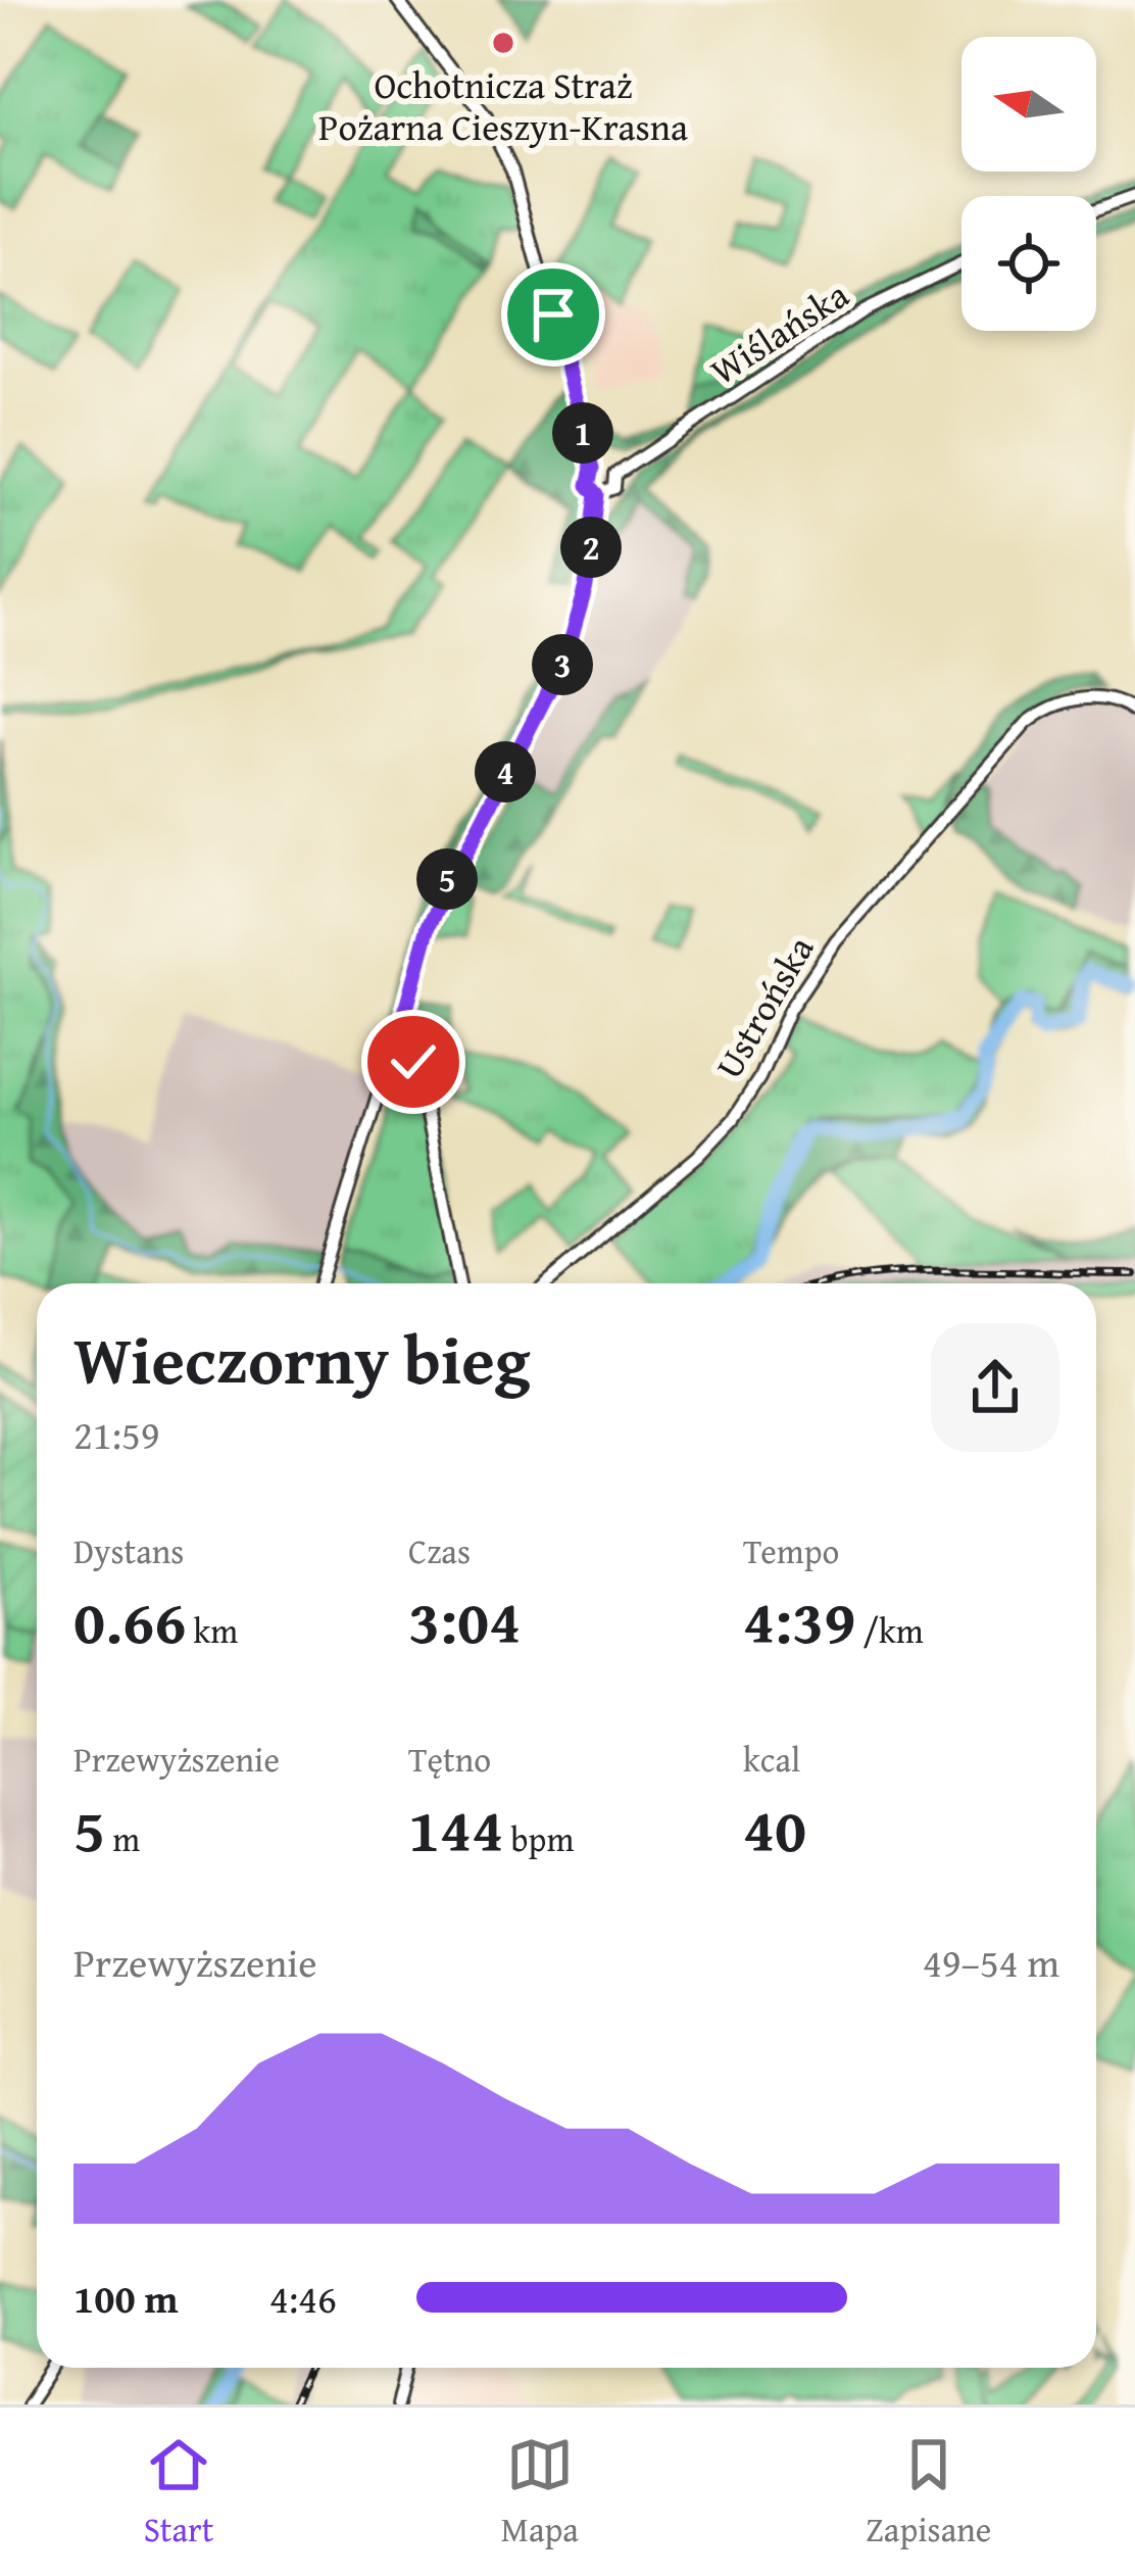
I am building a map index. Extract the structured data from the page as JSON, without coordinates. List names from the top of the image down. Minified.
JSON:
{"streets":{"street":["Wiślańska","Ustrońska"]},"places":["Ochotnicza Straż Pożarna Cieszyn-Krasna"],"north":"left","page":{"pins":["1","2","3","4","5"],"heading":["Wieczorny bieg","21:59"],"stats":[["Dystans","0.66 km"],["Czas","3:04"],["Tempo","4:39 /km"],["Przewyższenie","5 m"],["Tętno","144 bpm"],["kcal","40"]],"chart":["Przewyższenie","49–54 m"],"list":[{"name":"100 m","note":"4:46"}],"tabs":["Start","Mapa","Zapisane"]}}
